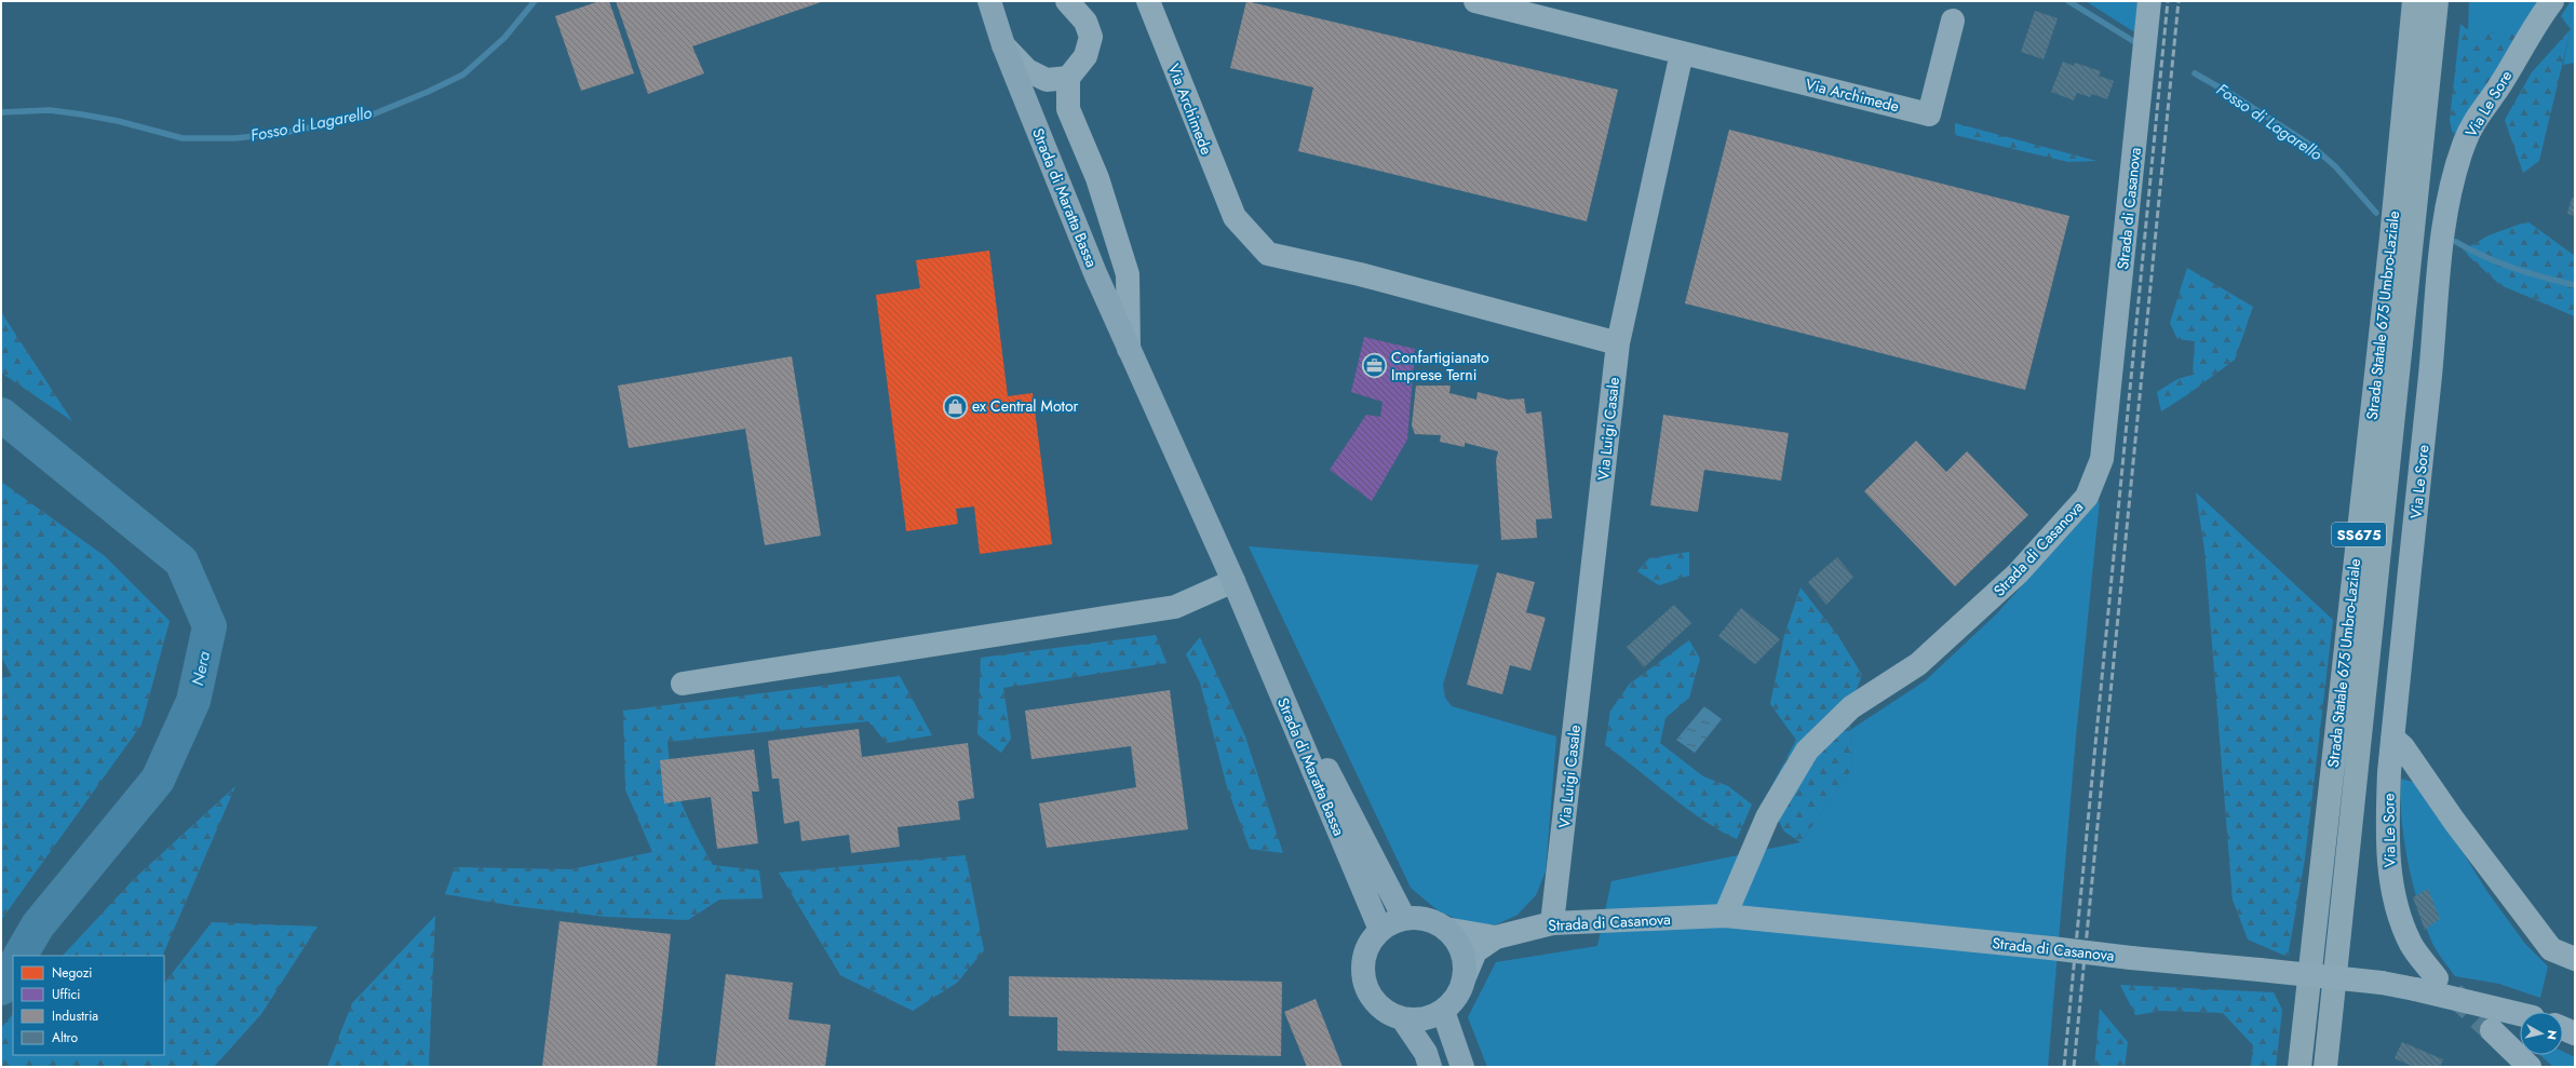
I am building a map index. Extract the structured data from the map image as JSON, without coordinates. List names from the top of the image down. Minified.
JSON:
{"streets":{"highway":["Strada Statale 675 Umbro-Laziale","SS675"],"main road":["Strada di Maratta Bassa"],"street":["Via Archimede","Via Le Sore","Strada di Casanova","Via Luigi Casale"]},"crossings":[["Via Archimede","Via Luigi Casale"],["Strada di Maratta Bassa","Strada di Casanova"],["Strada di Casanova","Via Luigi Casale"]],"water":["Fosso di Lagarello","Nera"],"places":{"office":["Confartigianato Imprese Terni"],"shop":["ex Central Motor"]},"legend":["Negozi","Uffici","Industria","Altro"],"north":"right"}
